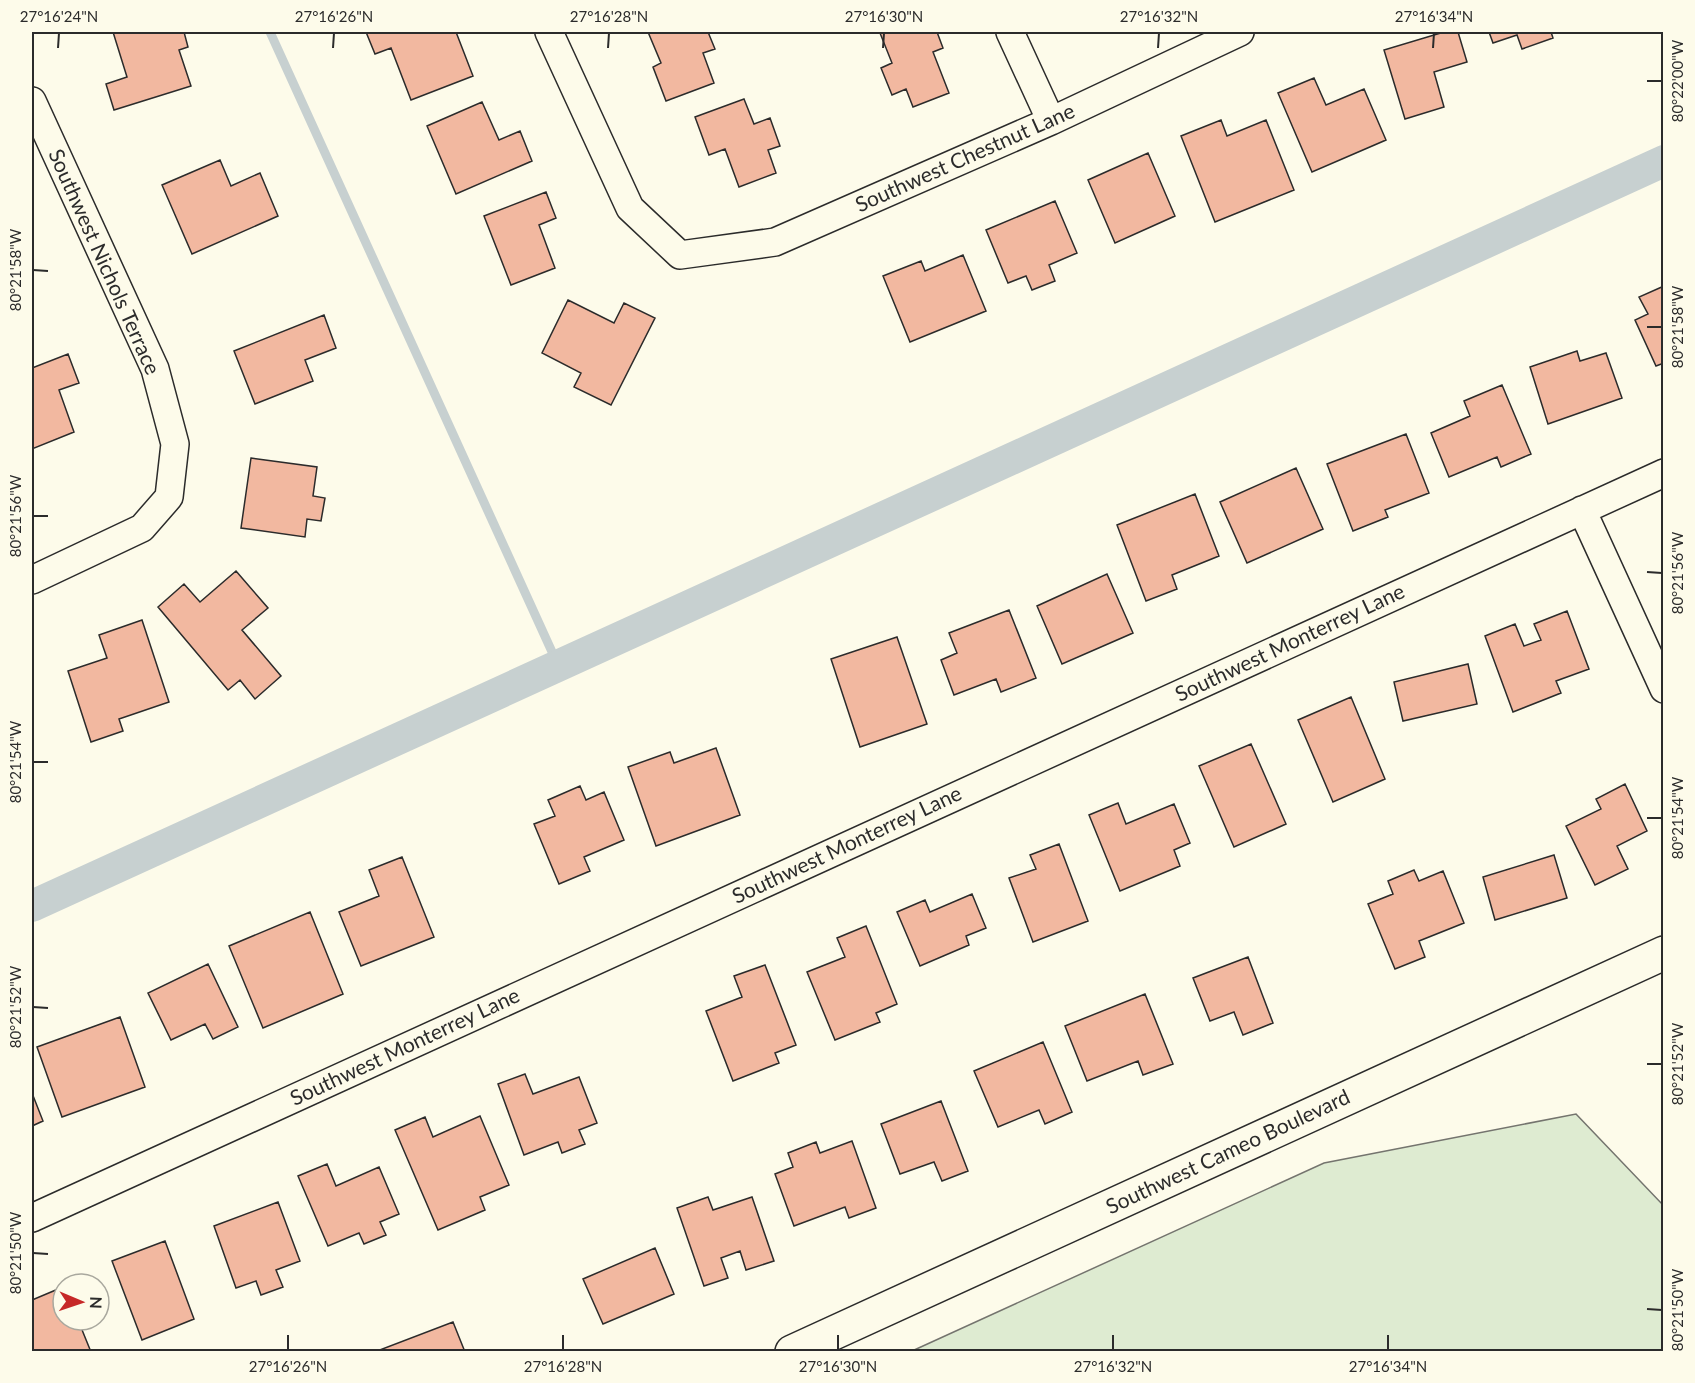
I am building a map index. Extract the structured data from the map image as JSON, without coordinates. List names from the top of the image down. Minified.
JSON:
{"streets":{"street":["Southwest Chestnut Lane","Southwest Nichols Terrace","Southwest Monterrey Lane","Southwest Cameo Boulevard"]},"north":"right","coordinates":["27°16'24\"N","27°16'26\"N","27°16'28\"N","27°16'30\"N","27°16'32\"N","27°16'34\"N","80°22'00\"W","80°21'58\"W","80°21'56\"W","80°21'54\"W","80°21'52\"W","80°21'50\"W"]}
